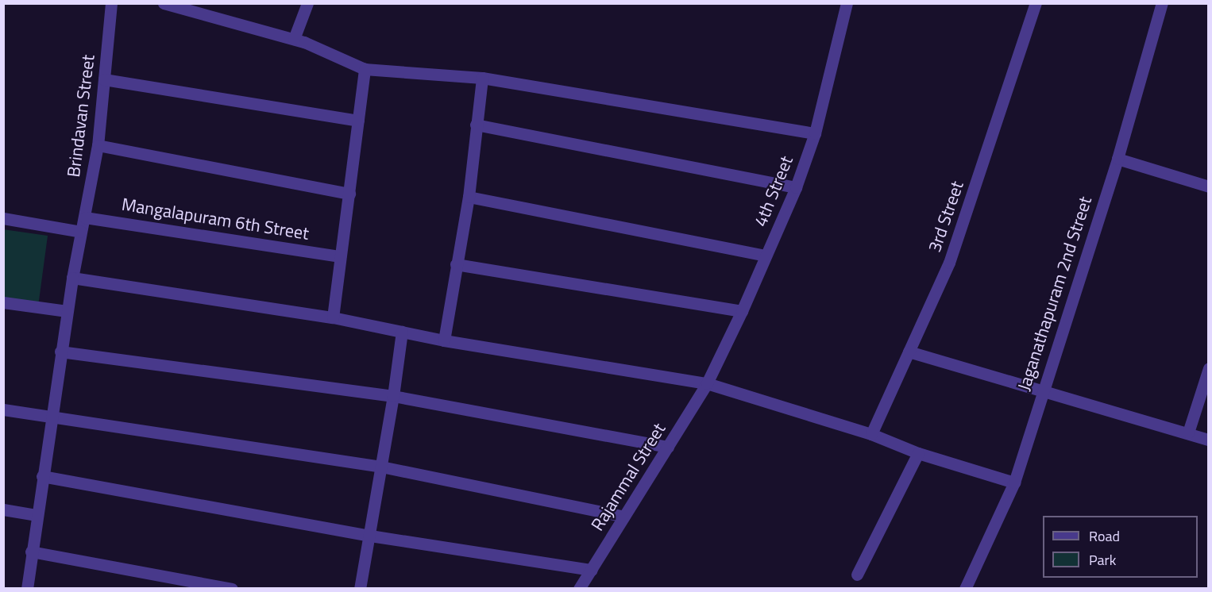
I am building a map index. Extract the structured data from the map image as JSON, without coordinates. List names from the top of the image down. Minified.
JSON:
{"streets":{"street":["Brindavan Street","4th Street","3rd Street","Mangalapuram 6th Street","Jaganathapuram 2nd Street","Rajammal Street"]},"crossings":[["Brindavan Street","Mangalapuram 6th Street"],["4th Street","Rajammal Street"]],"legend":["Road","Park"]}
